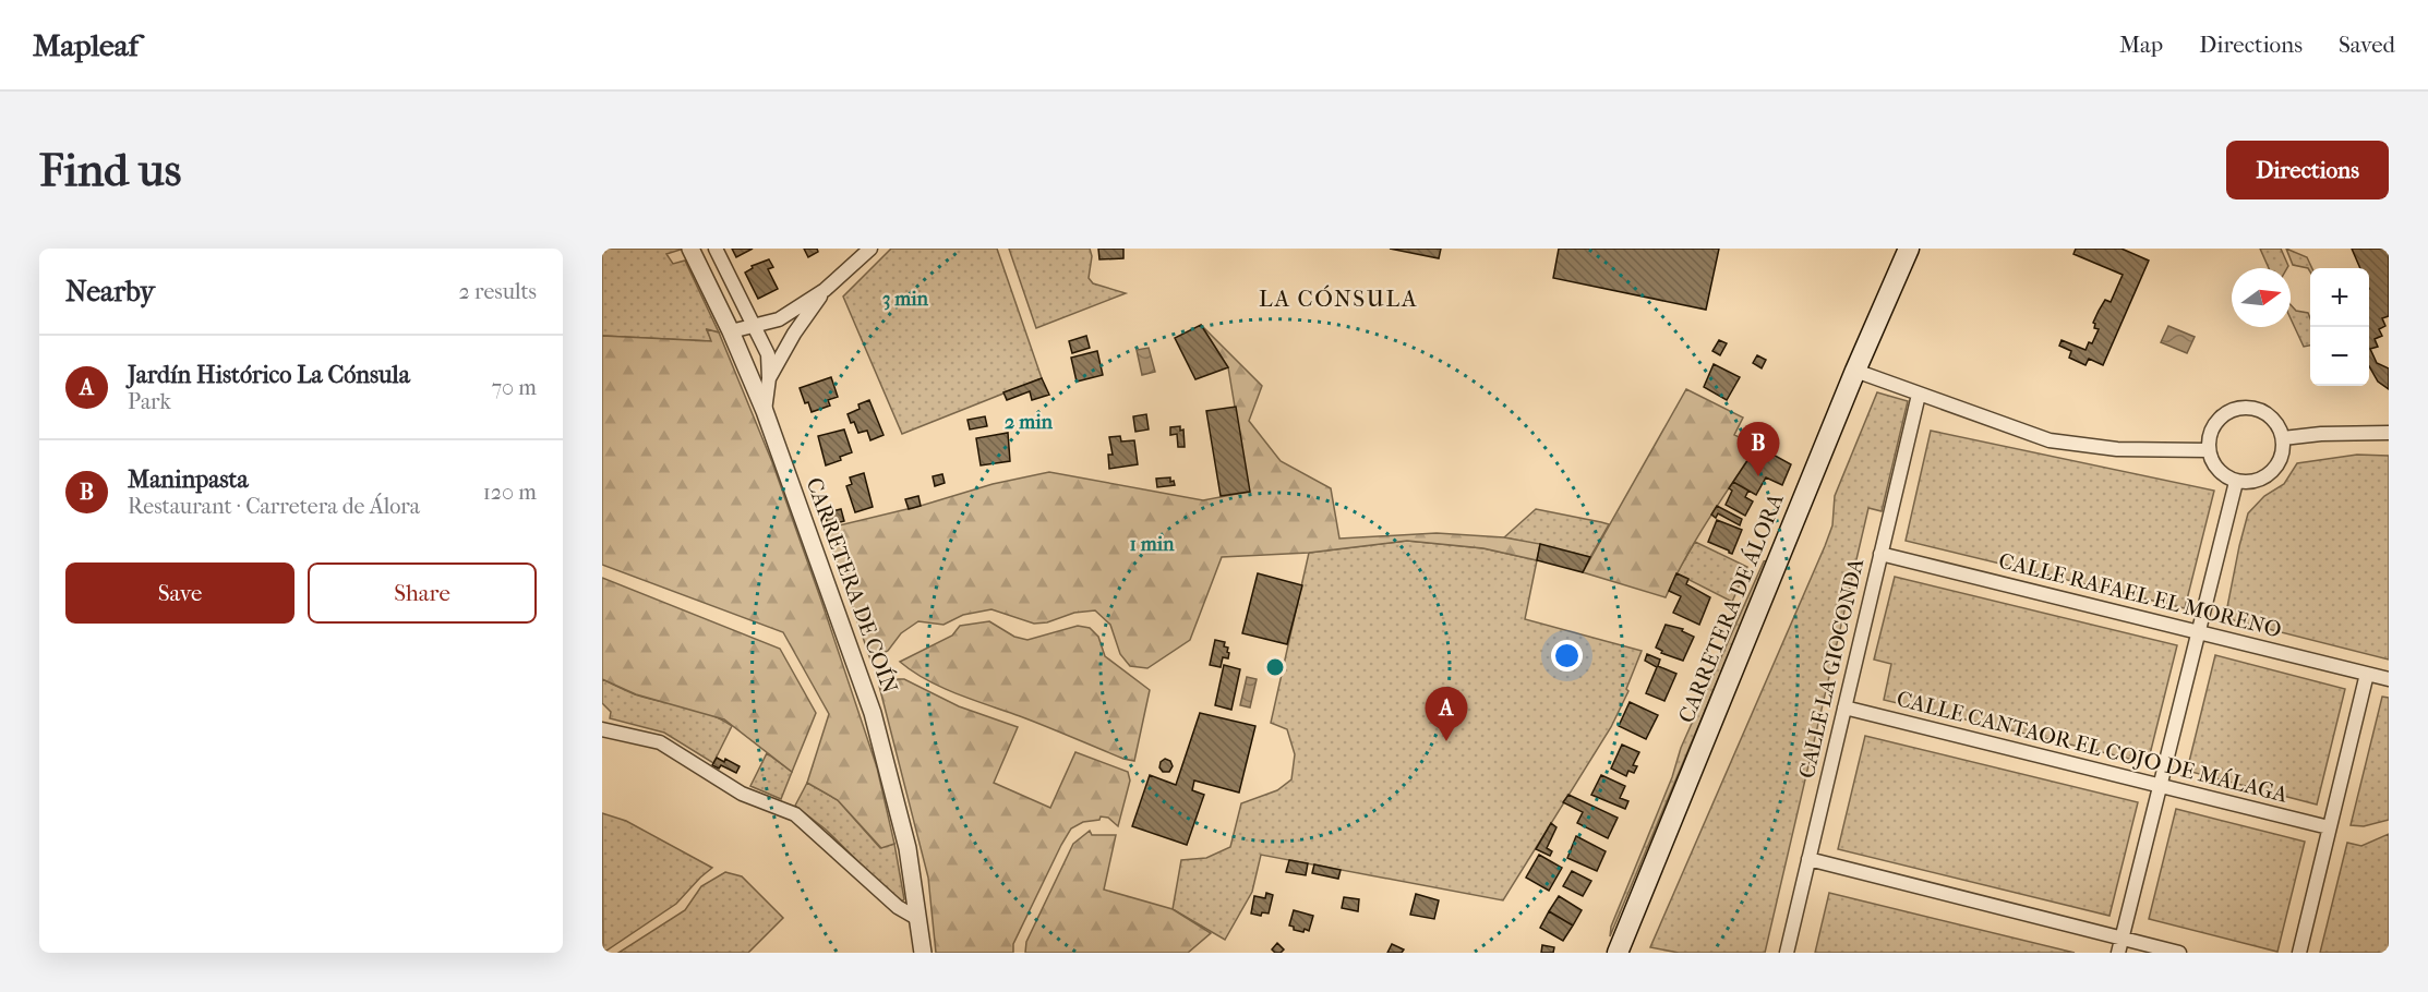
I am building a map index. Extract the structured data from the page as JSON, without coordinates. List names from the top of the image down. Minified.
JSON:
{"streets":{"main road":["CARRETERA DE ÁLORA"],"street":["CARRETERA DE COÍN","CALLE RAFAEL EL MORENO","CALLE LA GIOCONDA","CALLE CANTAOR EL COJO DE MÁLAGA"]},"crossings":[["CALLE RAFAEL EL MORENO","CALLE LA GIOCONDA"],["CALLE LA GIOCONDA","CALLE CANTAOR EL COJO DE MÁLAGA"]],"districts":["LA CÓNSULA"],"north":"right","page":{"header":"Mapleaf","nav":["Map","Directions","Saved"],"buttons":["Directions",["Save","Share"]],"title":"Find us","heading":["Nearby","2 results"],"map_buttons":["+","−"],"list":[{"mark":"A","name":"Jardín Histórico La Cónsula","note":"Park","value":"70 m"},{"mark":"B","name":"Maninpasta","note":"Restaurant · Carretera de Álora","value":"120 m"}],"pins":["B","A"]},"rings":["3 min","2 min","1 min"]}
